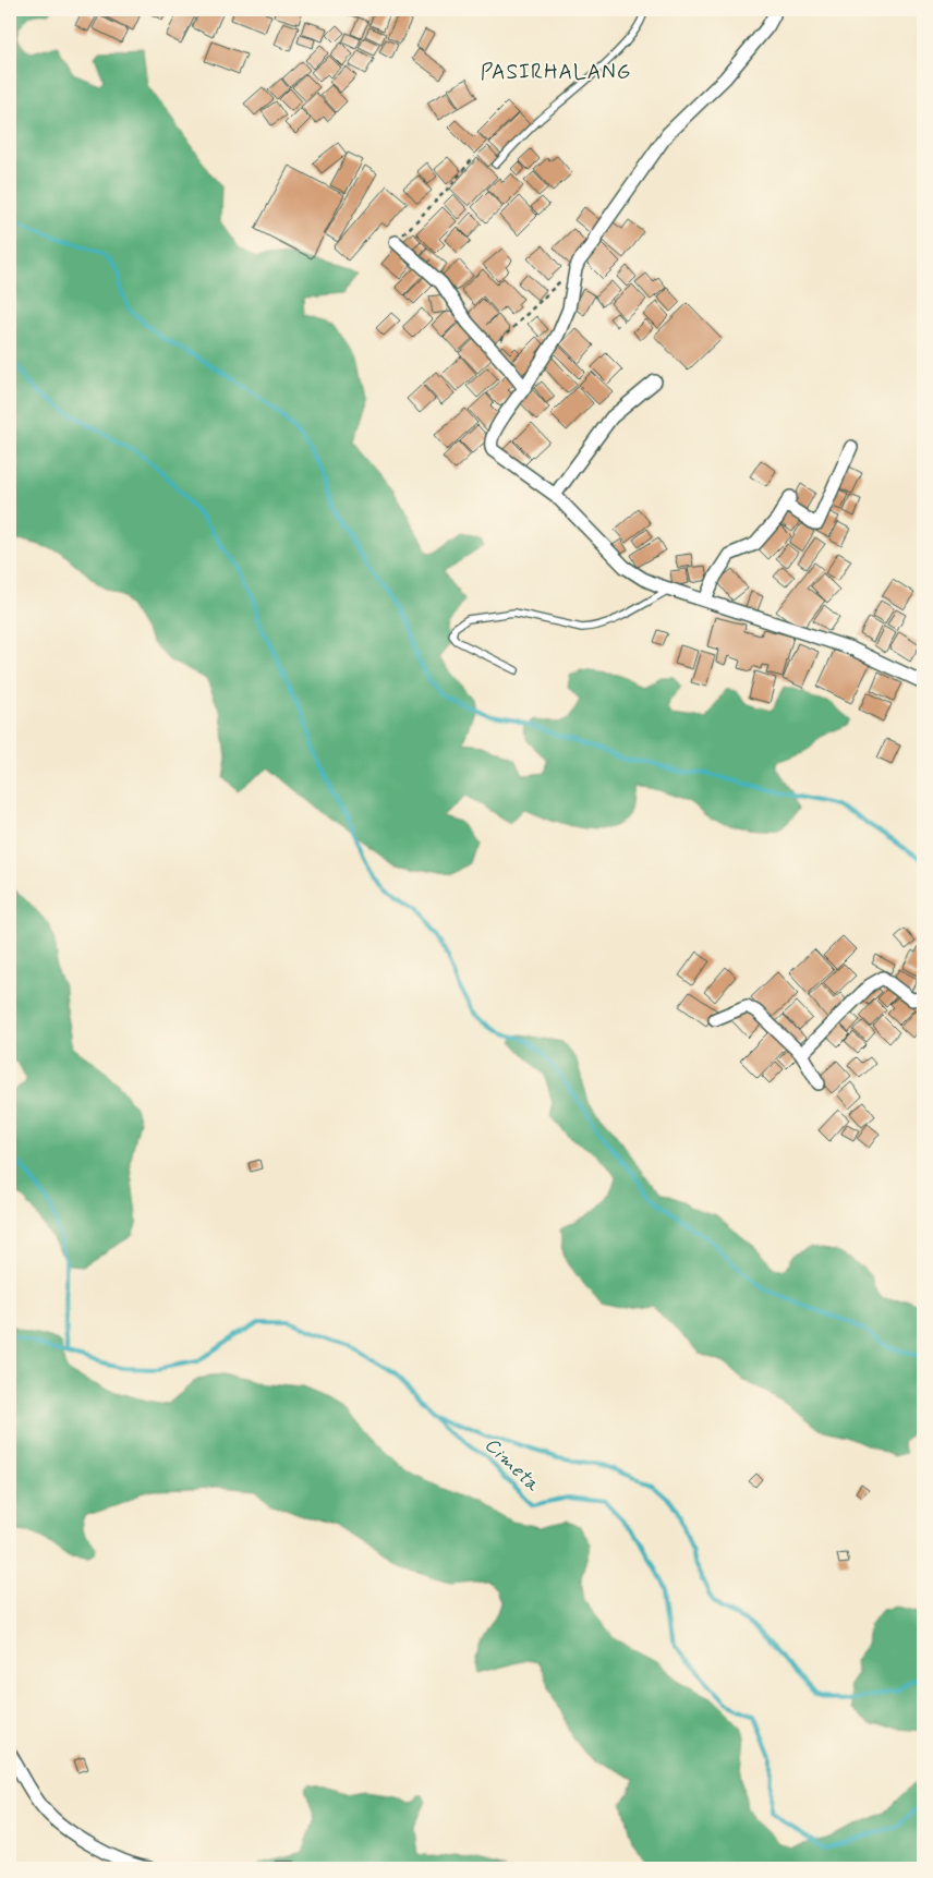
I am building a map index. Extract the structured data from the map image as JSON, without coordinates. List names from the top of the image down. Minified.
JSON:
{"districts":["PASIRHALANG"],"water":["Cimeta"]}
